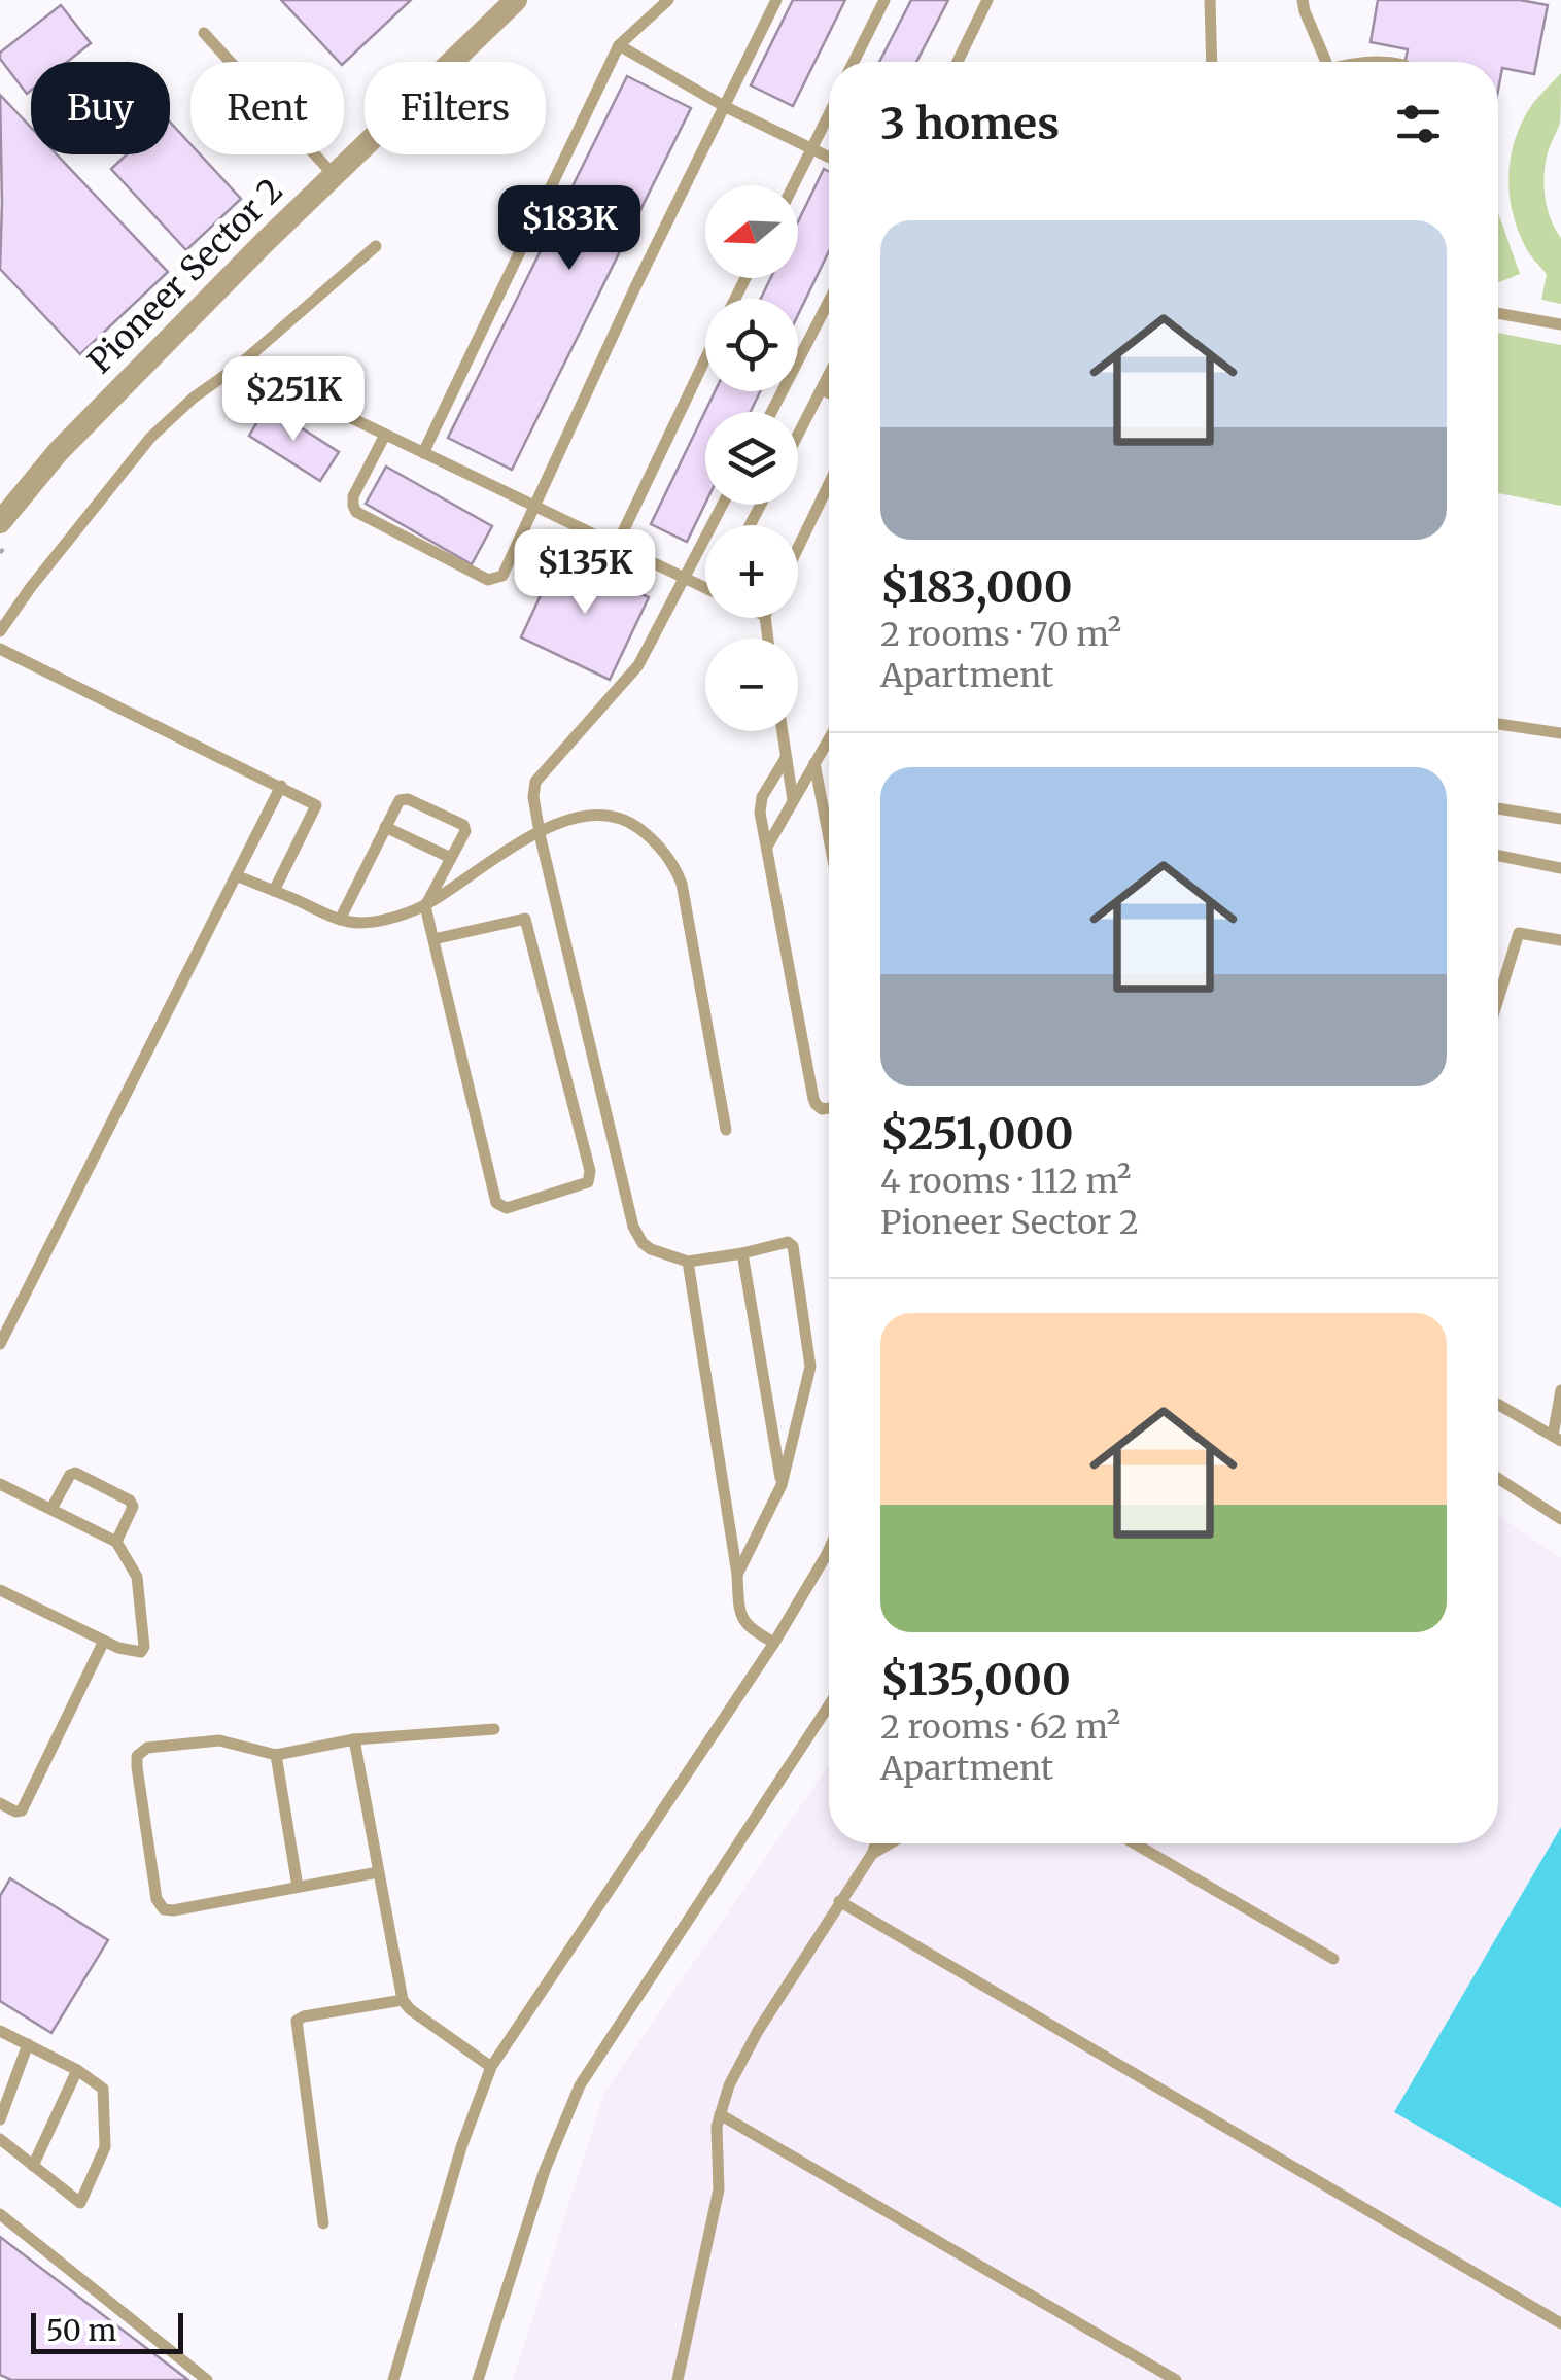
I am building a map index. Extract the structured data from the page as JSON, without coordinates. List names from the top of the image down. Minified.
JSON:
{"streets":{"street":["Pioneer Sector 2"]},"scale_bar":"50 m","north":"left","page":{"chip":["Buy","Rent","Filters"],"heading":"3 homes","map_buttons":["+","−"],"price":["$183K","$251K","$135K"],"list":[{"name":"$183,000","note":"2 rooms · 70 m² · Apartment"},{"name":"$251,000","note":"4 rooms · 112 m² · Pioneer Sector 2"},{"name":"$135,000","note":"2 rooms · 62 m² · Apartment"}],"scale":"50 m"}}
